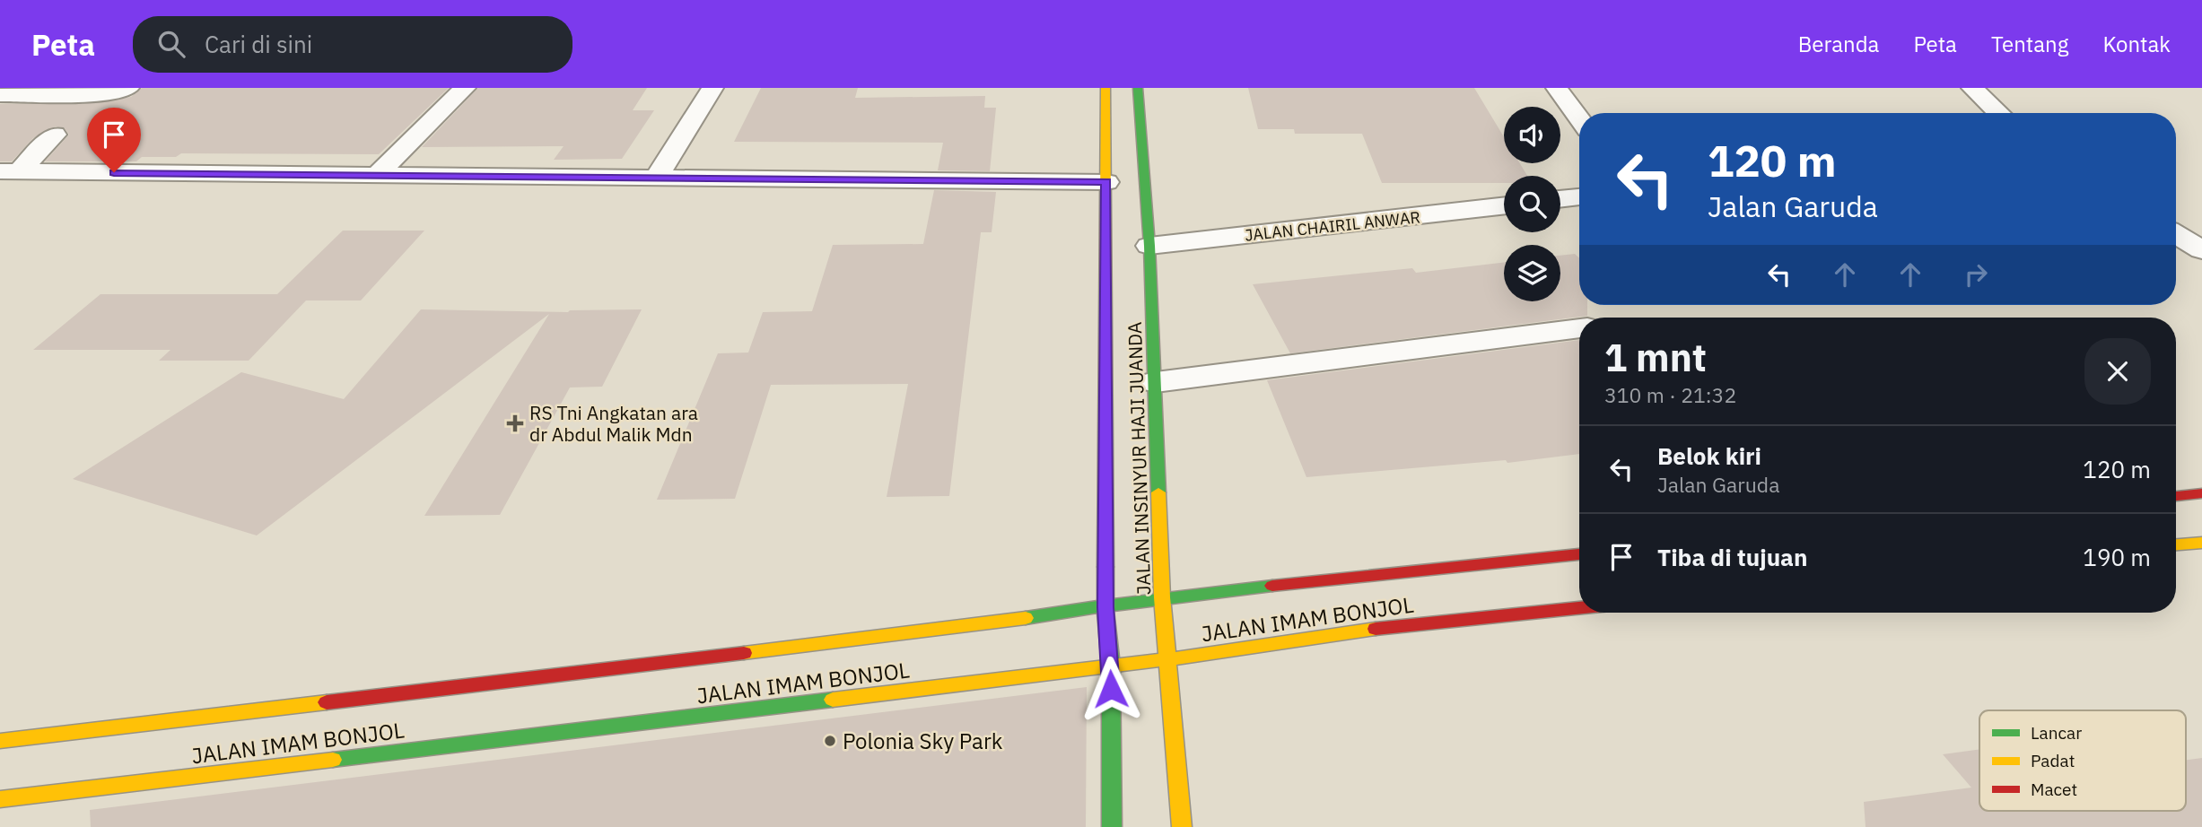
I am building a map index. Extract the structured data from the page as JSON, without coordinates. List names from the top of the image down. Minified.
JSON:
{"streets":{"main road":["JALAN INSINYUR HAJI JUANDA","JALAN IMAM BONJOL"],"street":["JALAN CHAIRIL ANWAR"]},"crossings":[["JALAN CHAIRIL ANWAR","JALAN INSINYUR HAJI JUANDA"],["JALAN INSINYUR HAJI JUANDA","JALAN IMAM BONJOL"]],"places":{"health":["RS Tni Angkatan ara dr Abdul Malik Mdn"],"other":["Polonia Sky Park"]},"legend":["Lancar","Padat","Macet"],"page":{"header":"Peta","search":"Cari di sini","nav":["Beranda","Peta","Tentang","Kontak"],"turn":["120 m","Jalan Garuda"],"heading":["1 mnt","310 m · 21:32"],"list":[{"name":"Belok kiri","note":"Jalan Garuda","value":"120 m"},{"name":"Tiba di tujuan","value":"190 m"}]}}
